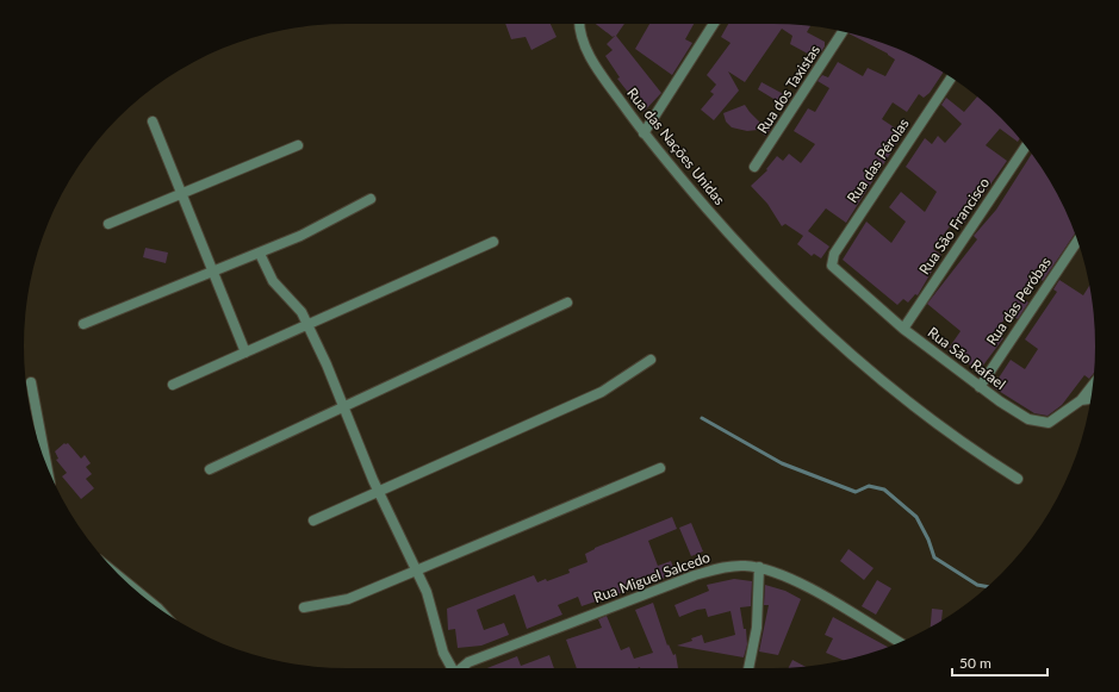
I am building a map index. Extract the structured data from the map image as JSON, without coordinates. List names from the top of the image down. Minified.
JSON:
{"streets":{"street":["Rua dos Taxistas","Rua das Nações Unidas","Rua das Pérolas","Rua São Francisco","Rua das Peróbas","Rua São Rafael","Rua Miguel Salcedo"]},"crossings":[["Rua das Pérolas","Rua São Rafael"],["Rua São Francisco","Rua São Rafael"],["Rua das Peróbas","Rua São Rafael"]],"scale_bar":"50 m"}
